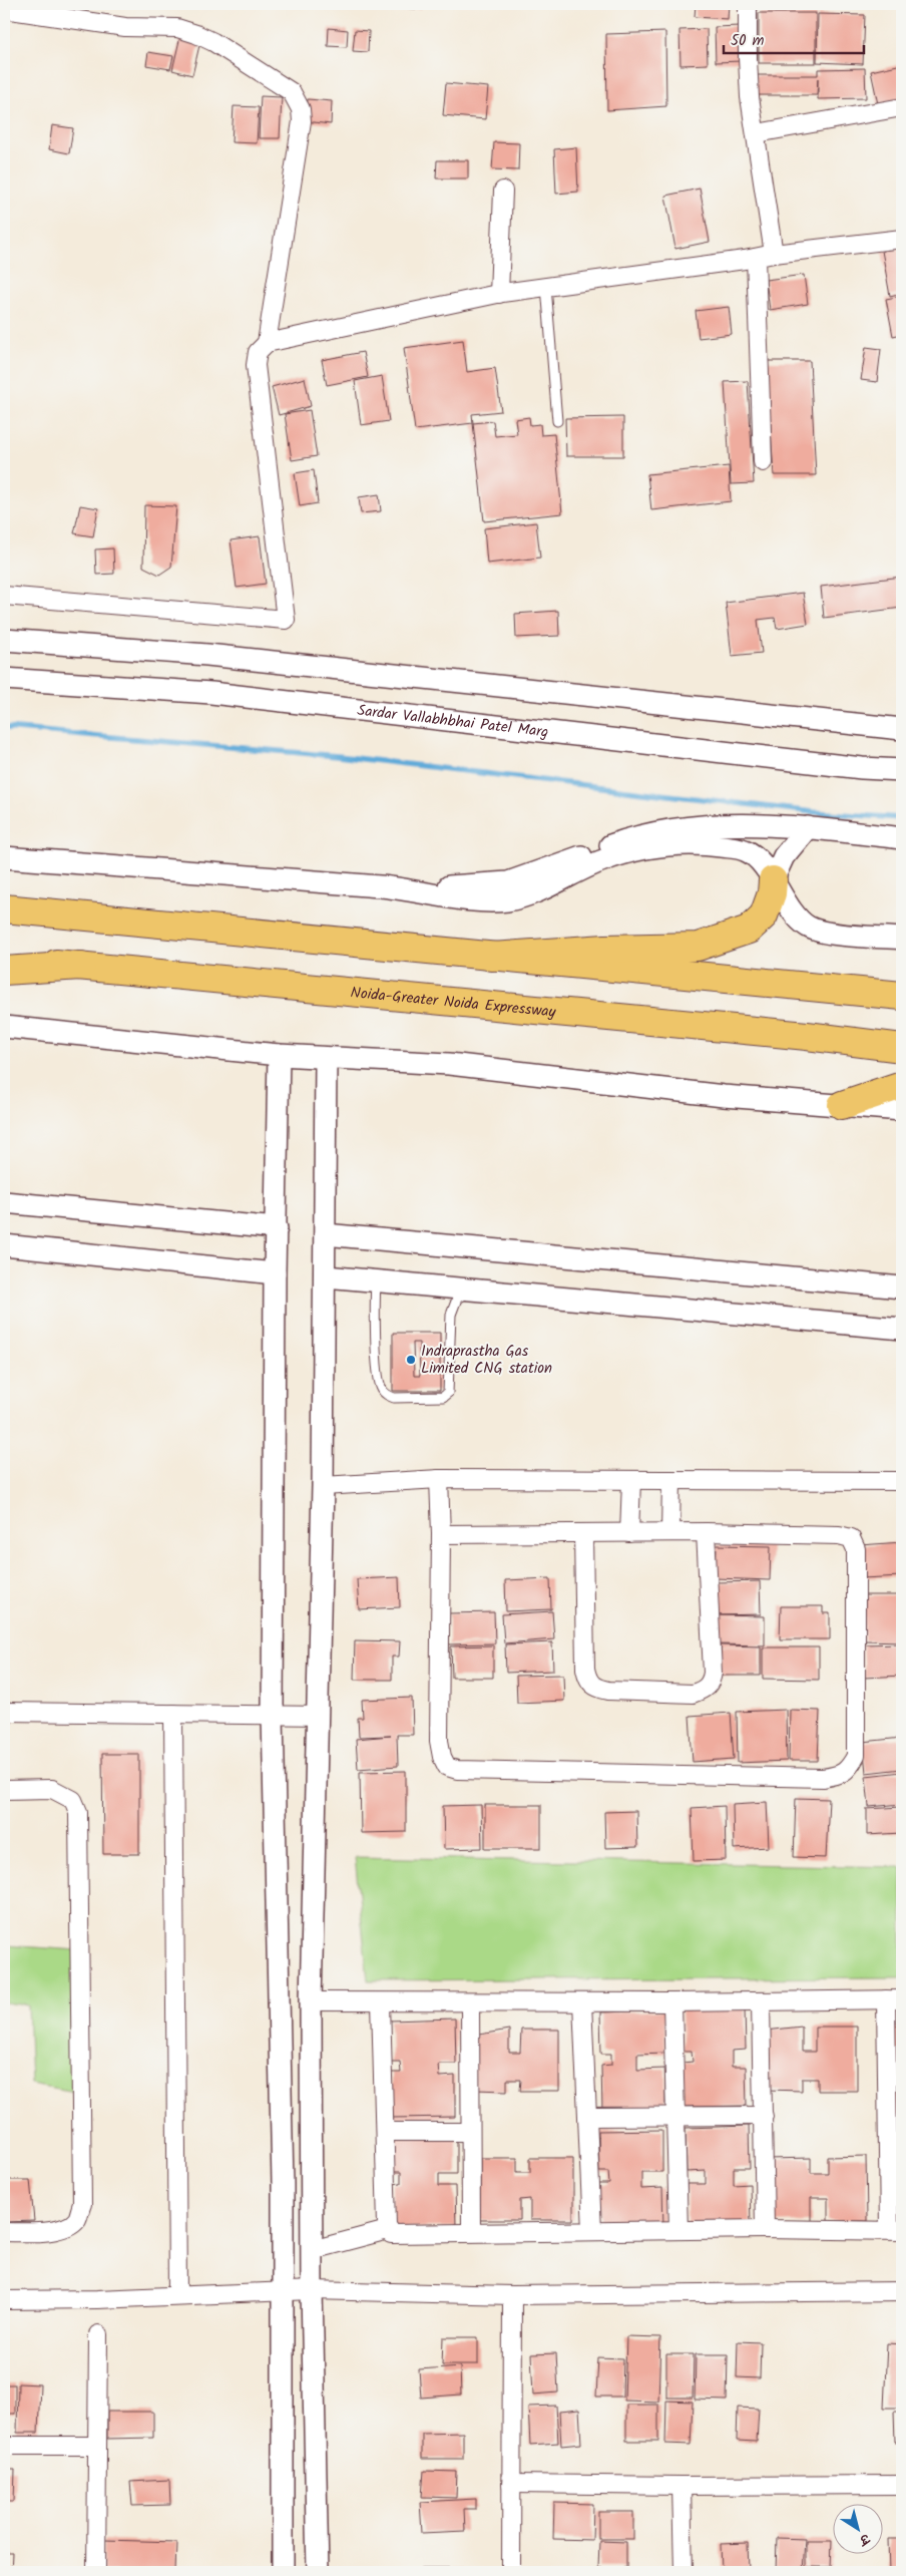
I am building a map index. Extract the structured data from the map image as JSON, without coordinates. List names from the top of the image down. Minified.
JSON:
{"streets":{"highway":["Noida-Greater Noida Expressway"],"street":["Sardar Vallabhbhai Patel Marg"]},"places":["Indraprastha Gas Limited CNG station"],"scale_bar":"50 m","north":"bottom right"}
